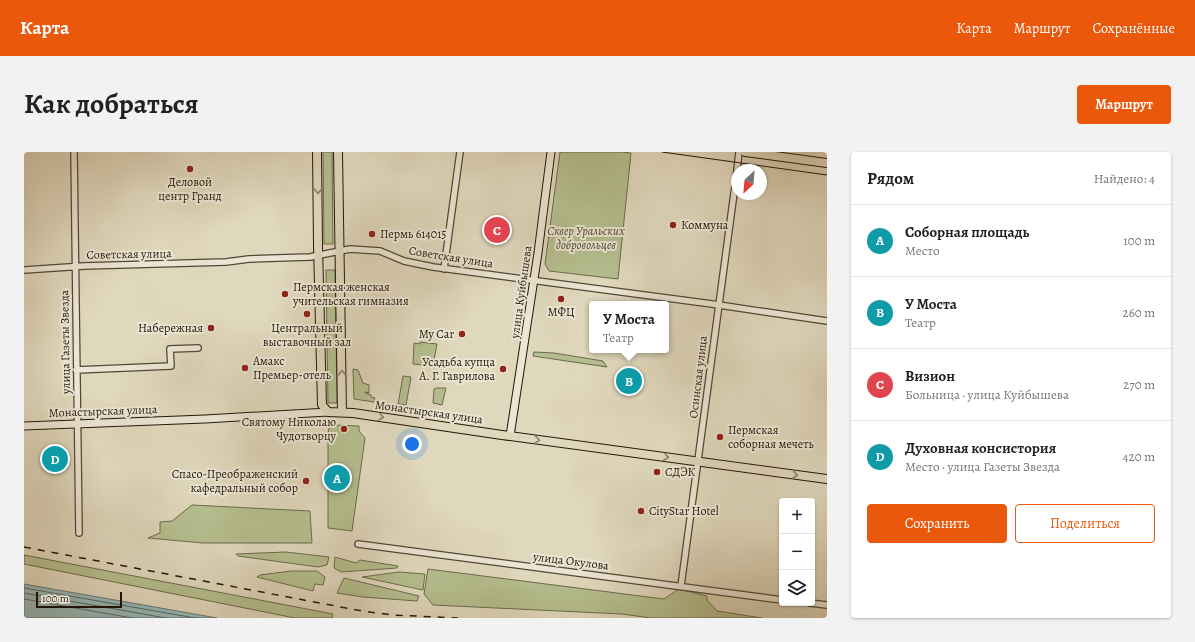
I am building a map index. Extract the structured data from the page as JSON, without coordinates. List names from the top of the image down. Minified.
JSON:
{"streets":{"main road":["улица Куйбышева","Монастырская улица"],"street":["Советская улица","улица Газеты Звезда","Осинская улица","улица Окулова"]},"crossings":[["Советская улица","улица Куйбышева"],["Советская улица","улица Газеты Звезда"],["Советская улица","Осинская улица"],["улица Куйбышева","Монастырская улица"],["улица Газеты Звезда","Монастырская улица"],["Осинская улица","Монастырская улица"],["Осинская улица","улица Окулова"]],"one_way":["Монастырская улица"],"parks":["Сквер Уральских добровольцев"],"places":["Деловой центр Гранд","Коммуна","Пермь 614015","Пермская женская учительская гимназия","МФЦ","Центральный выставочный зал","Набережная","My Car","Амакс Премьер-отель","Усадьба купца А. Г. Гаврилова","Святому Николаю Чудотворцу","Пермская соборная мечеть","СДЭК","Спасо-Преображенский кафедральный собор","CityStar Hotel"],"scale_bar":"100 m","north":"bottom left","page":{"header":"Карта","nav":["Карта","Маршрут","Сохранённые"],"title":"Как добраться","buttons":["Маршрут",["Сохранить","Поделиться"]],"heading":["Рядом","Найдено: 4"],"list":[{"mark":"A","name":"Соборная площадь","note":"Место","value":"100 m"},{"mark":"B","name":"У Моста","note":"Театр","value":"260 m"},{"mark":"C","name":"Визион","note":"Больница · улица Куйбышева","value":"270 m"},{"mark":"D","name":"Духовная консистория","note":"Место · улица Газеты Звезда","value":"420 m"}],"pins":["C","B","D","A"],"popup":["У Моста","Театр"],"map_buttons":["+","−"],"scale":"100 m"}}
